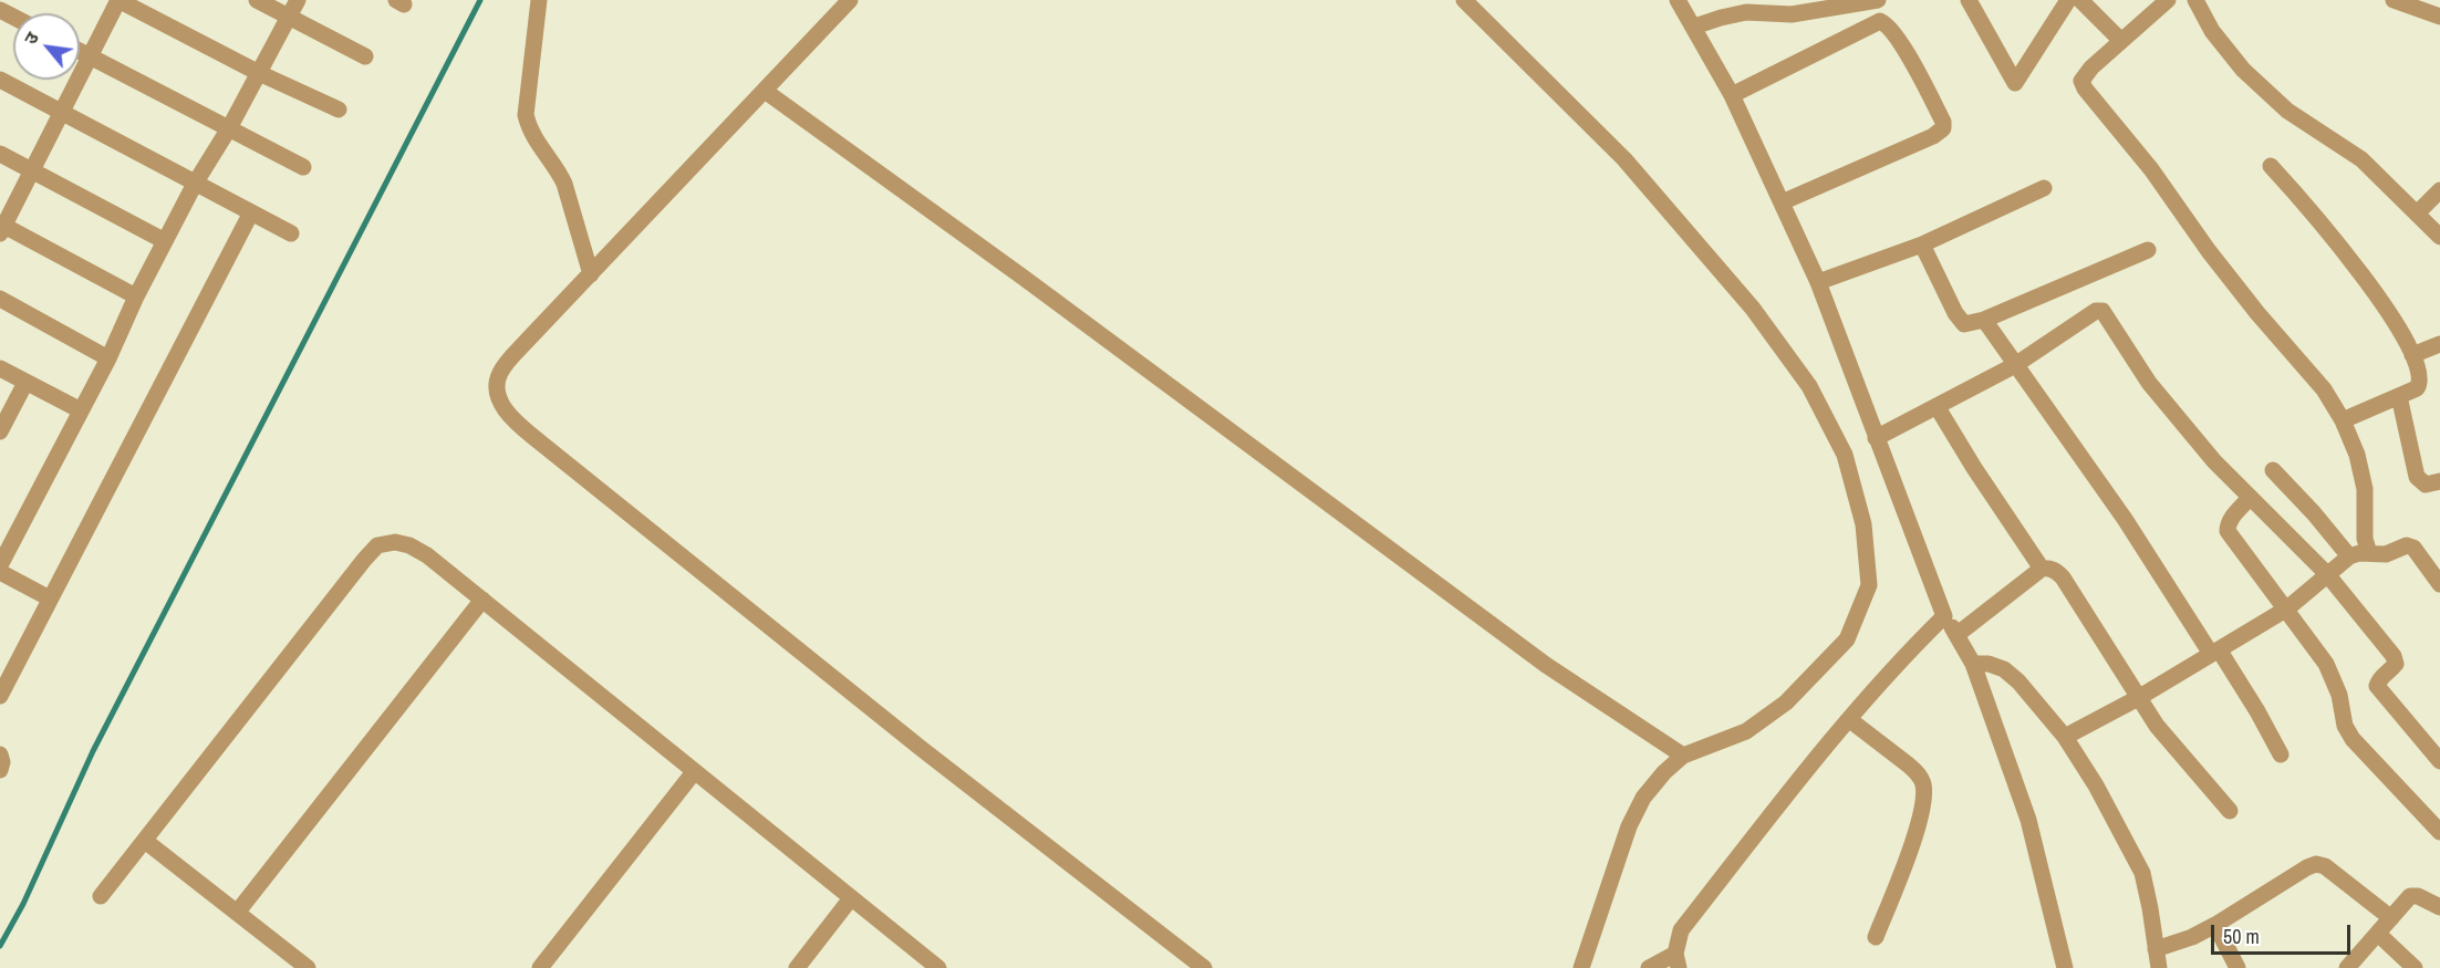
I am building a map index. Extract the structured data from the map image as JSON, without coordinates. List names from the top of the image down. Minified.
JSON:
{"scale_bar":"50 m","north":"top left"}
